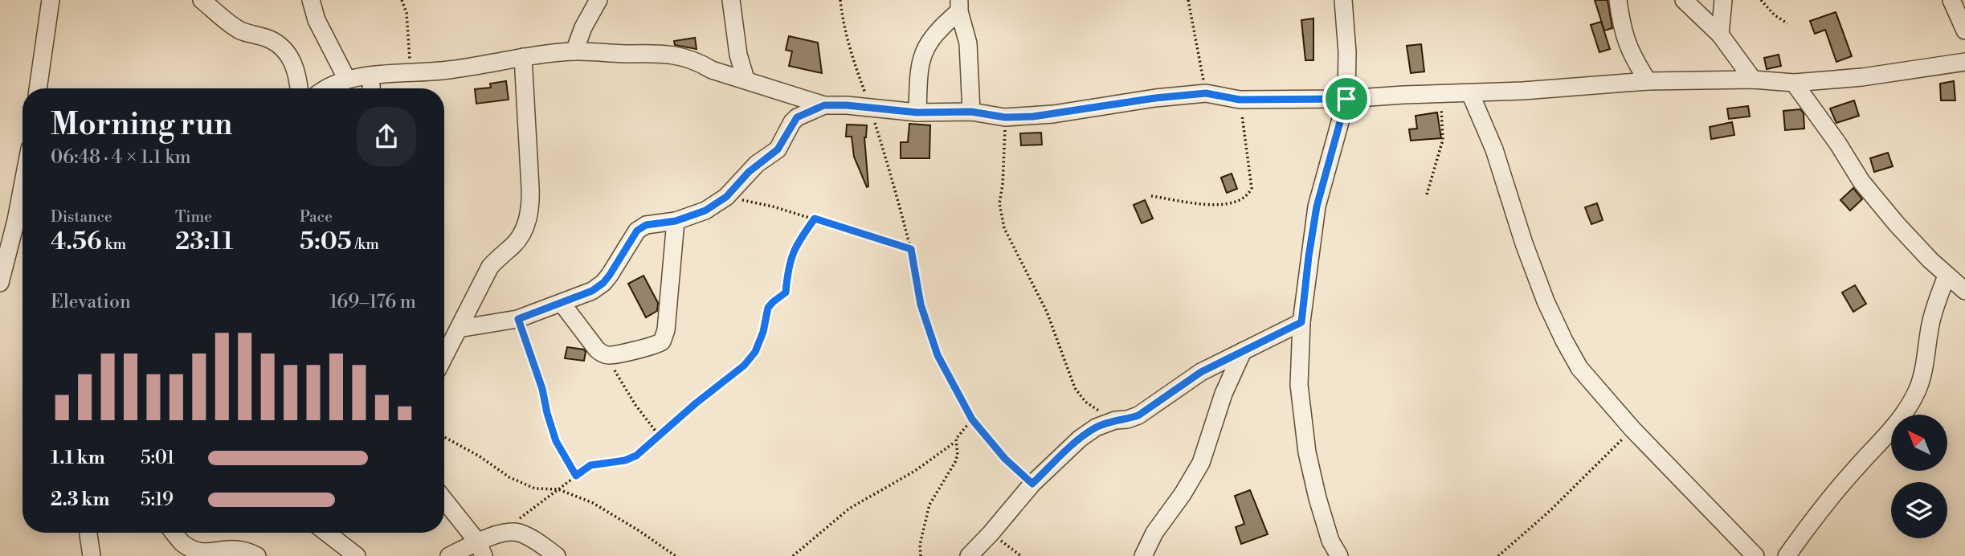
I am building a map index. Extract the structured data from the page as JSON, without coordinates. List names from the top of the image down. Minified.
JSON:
{"north":"top left","page":{"heading":["Morning run","06:48 · 4 × 1.1 km"],"stats":[["Distance","4.56 km"],["Time","23:11"],["Pace","5:05 /km"]],"chart":["Elevation","169–176 m"],"list":[{"name":"1.1 km","note":"5:01"},{"name":"2.3 km","note":"5:19"}]}}
